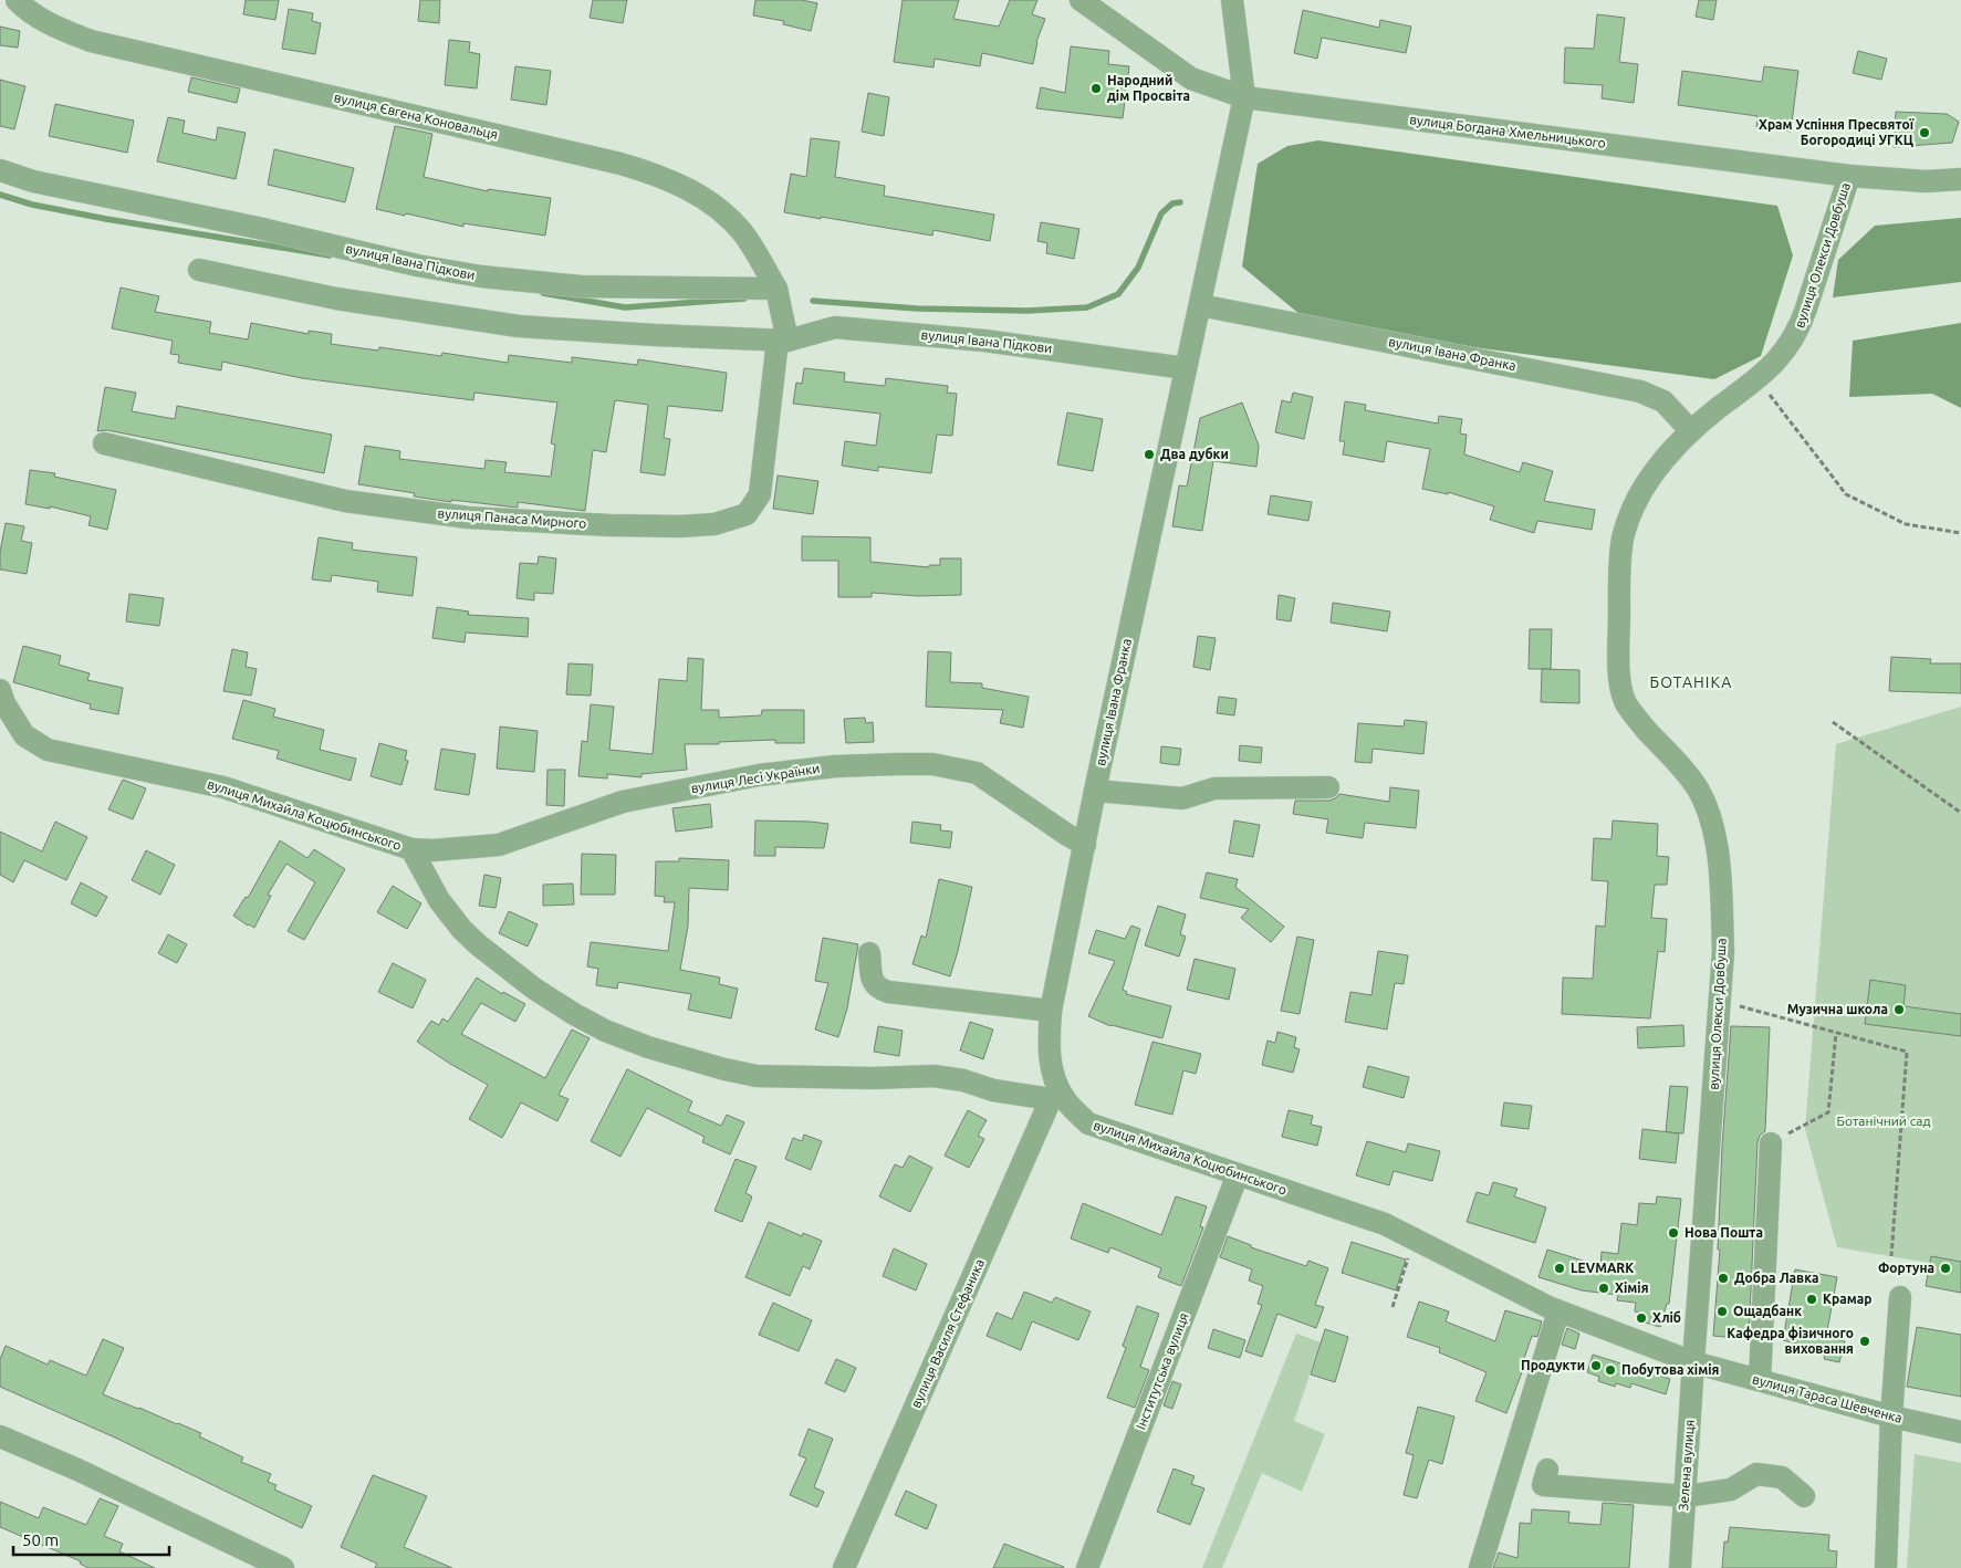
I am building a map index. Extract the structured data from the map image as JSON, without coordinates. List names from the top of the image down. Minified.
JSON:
{"streets":{"street":["вулиця Євгена Коновальця","вулиця Богдана Хмельницького","вулиця Олекси Довбуша","вулиця Івана Підкови","вулиця Івана Франка","вулиця Панаса Мирного","вулиця Лесі Українки","вулиця Михайла Коцюбинського","вулиця Василя Стефаника","Інститутська вулиця","вулиця Тараса Шевченка","Зелена вулиця"]},"crossings":[["вулиця Євгена Коновальця","вулиця Івана Підкови"],["вулиця Богдана Хмельницького","вулиця Олекси Довбуша"],["вулиця Богдана Хмельницького","вулиця Івана Франка"],["вулиця Олекси Довбуша","вулиця Івана Франка"],["вулиця Олекси Довбуша","вулиця Михайла Коцюбинського"],["вулиця Олекси Довбуша","вулиця Тараса Шевченка"],["вулиця Олекси Довбуша","Зелена вулиця"],["вулиця Івана Підкови","вулиця Івана Франка"],["вулиця Івана Підкови","вулиця Панаса Мирного"],["вулиця Івана Франка","вулиця Лесі Українки"],["вулиця Івана Франка","вулиця Михайла Коцюбинського"],["вулиця Івана Франка","вулиця Василя Стефаника"],["вулиця Лесі Українки","вулиця Михайла Коцюбинського"],["вулиця Михайла Коцюбинського","вулиця Василя Стефаника"],["вулиця Михайла Коцюбинського","Інститутська вулиця"],["вулиця Михайла Коцюбинського","вулиця Тараса Шевченка"],["вулиця Михайла Коцюбинського","Зелена вулиця"],["вулиця Тараса Шевченка","Зелена вулиця"]],"districts":["БОТАНІКА"],"parks":["Ботанічний сад"],"places":["Народний дім Просвіта","Храм Успіння Пресвятої Богородиці УГКЦ","Два дубки","Музична школа","Нова Пошта","LEVMARK","Фортуна","Добра Лавка","Хімія","Крамар","Ощадбанк","Хліб","Кафедра фізичного виховання","Продукти","Побутова хімія"],"scale_bar":"50 m"}
